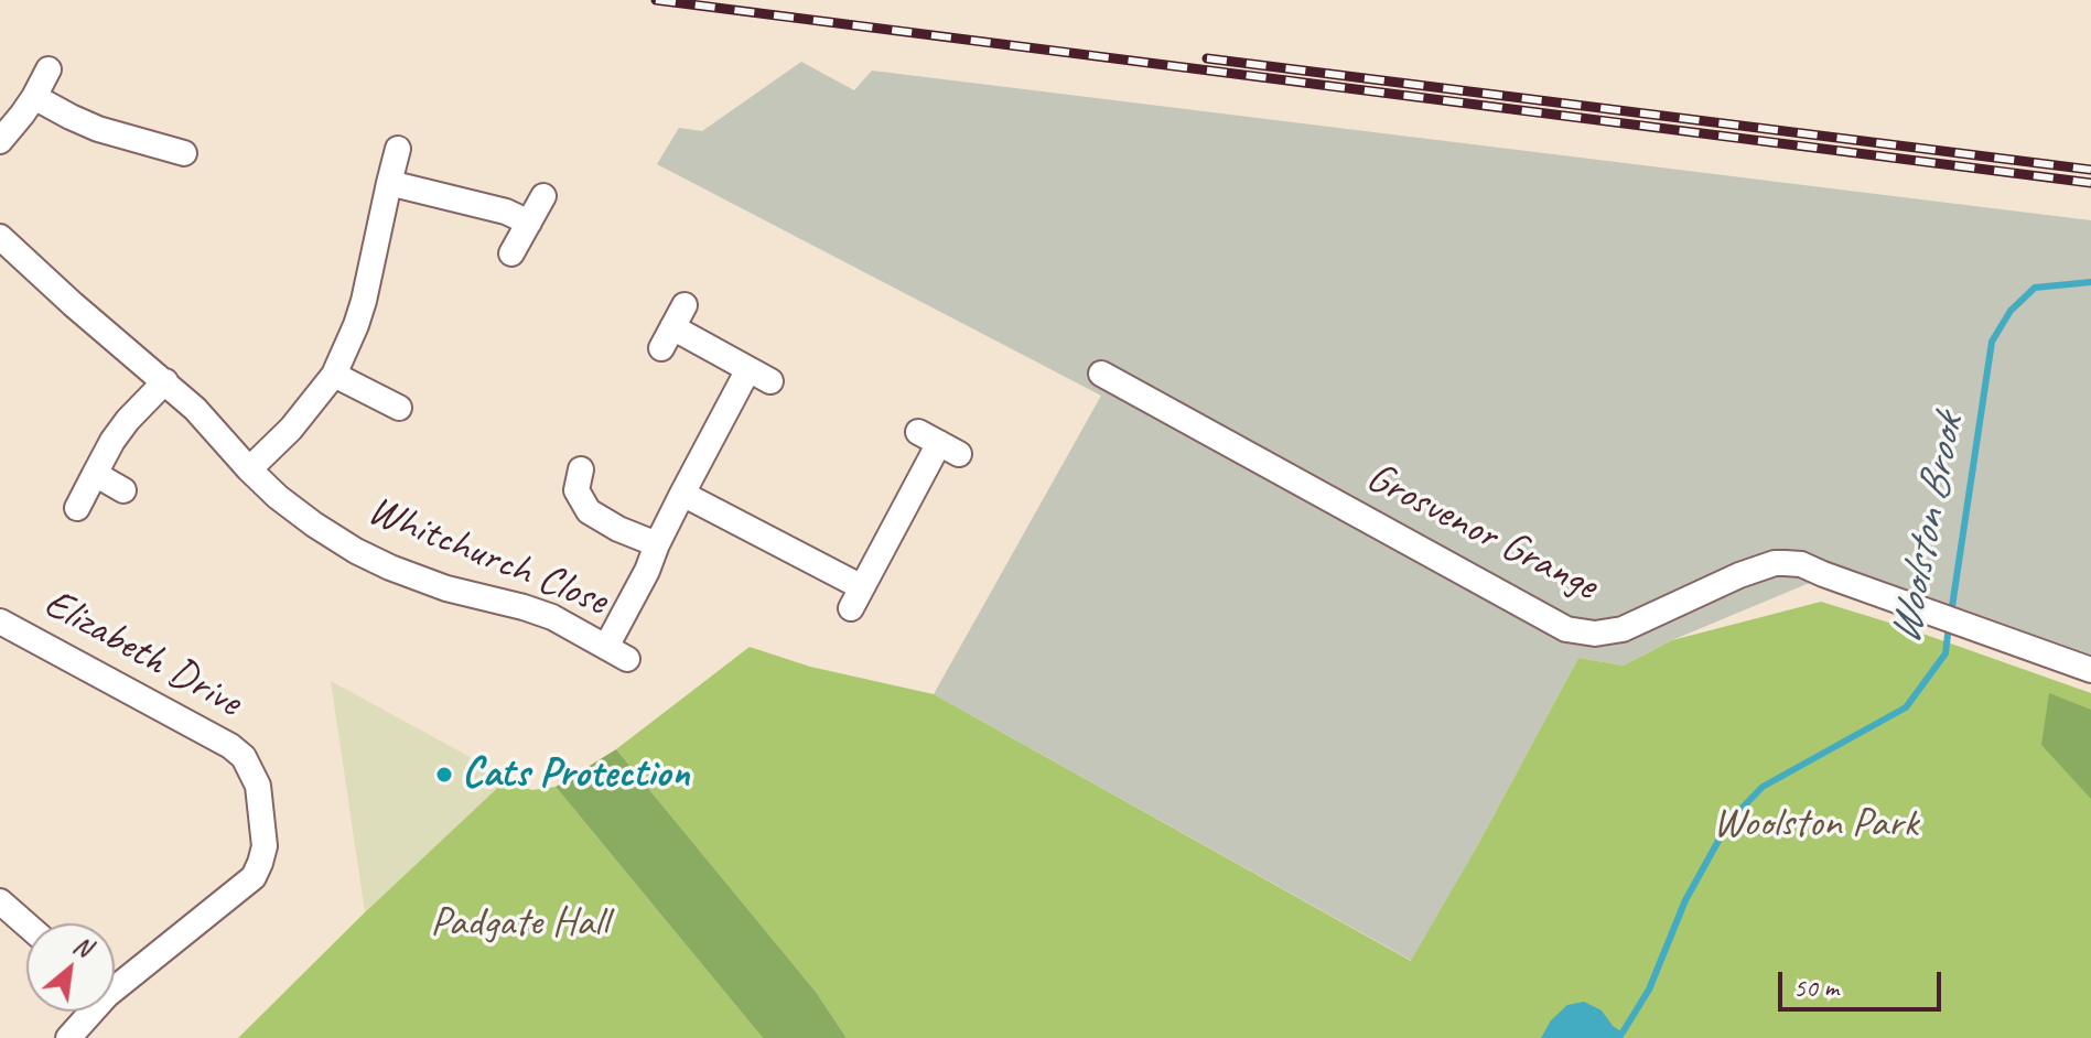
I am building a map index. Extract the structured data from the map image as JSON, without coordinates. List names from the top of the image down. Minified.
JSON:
{"streets":{"street":["Grosvenor Grange","Whitchurch Close","Elizabeth Drive"]},"water":["Woolston Brook"],"parks":["Woolston Park","Padgate Hall"],"places":["Cats Protection"],"scale_bar":"50 m","north":"top right"}
